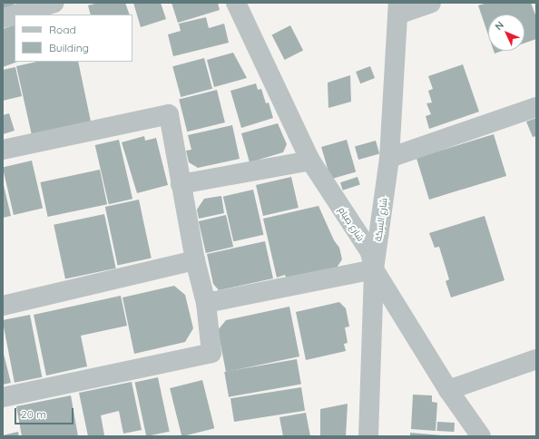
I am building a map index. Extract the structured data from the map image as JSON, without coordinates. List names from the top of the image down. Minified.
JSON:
{"streets":{"street":["شارع السكة","شارع صيام"]},"crossings":[["شارع السكة","شارع صيام"]],"legend":["Road","Building"],"scale_bar":"20 m","north":"top left"}
